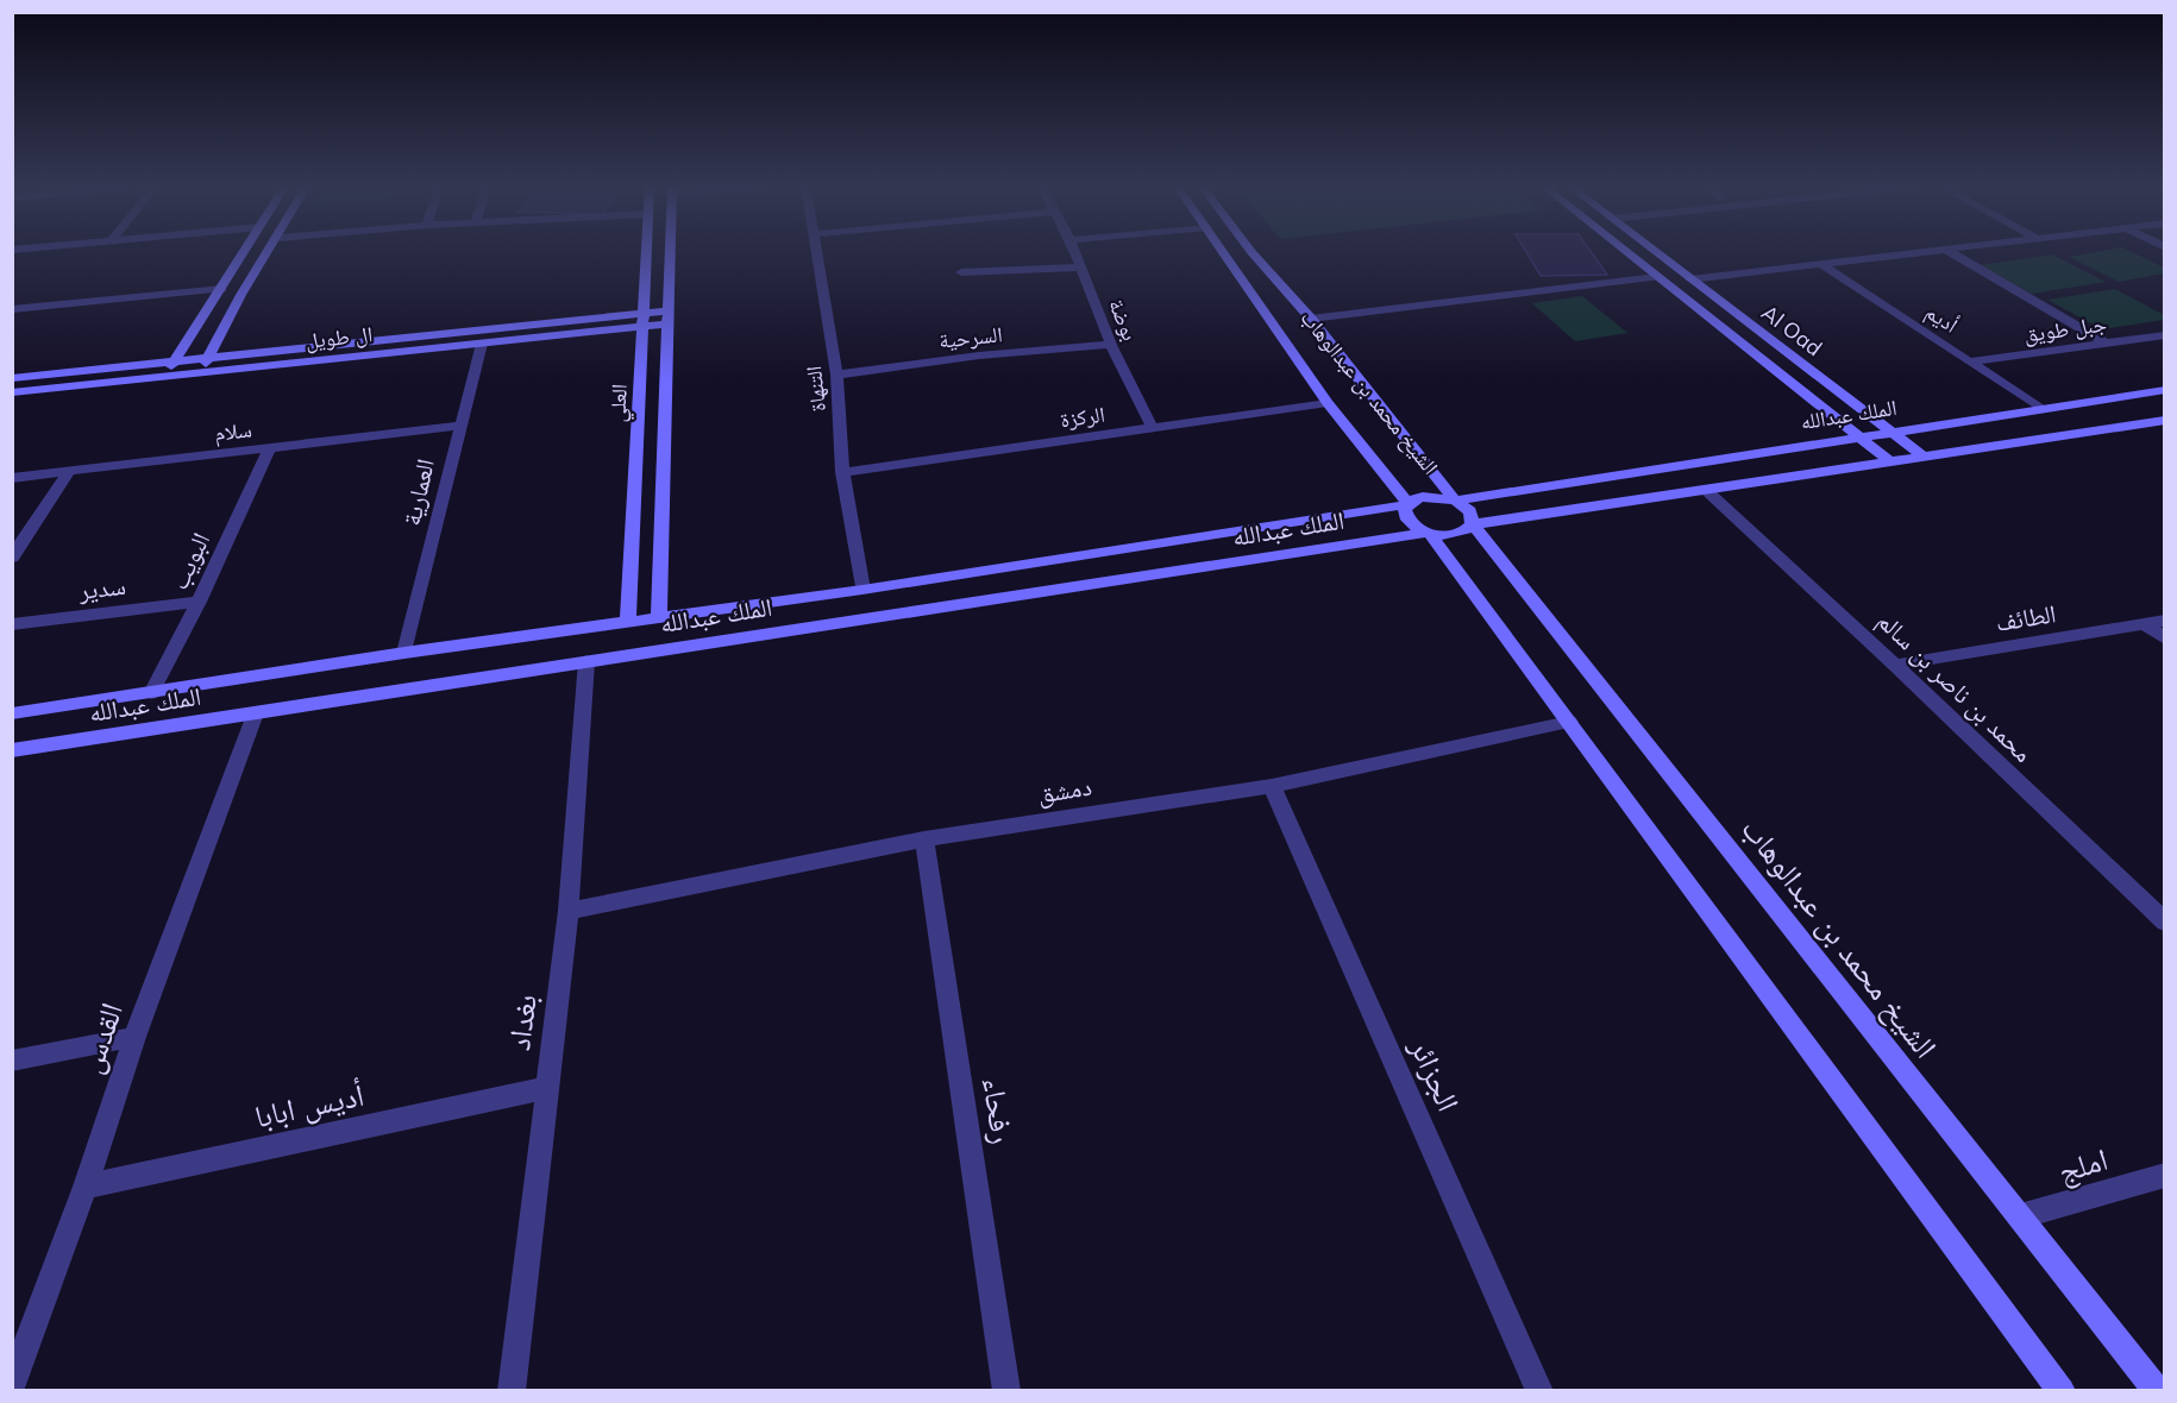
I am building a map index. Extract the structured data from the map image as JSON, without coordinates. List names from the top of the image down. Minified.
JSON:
{"streets":{"street":["أديم","بوضة","جبل طويق","Al Oad","ال طويل","السرحية","التنهاة","الشيخ محمد بن عبدالوهاب","العلي","الملك عبدالله","الركزة","سلام","العمارية","البويب","سدير","الطائف","محمد بن ناصر بن سالم","دمشق","بغداد","القدس","الجزائر","أديس ابابا","رفحاء","املج"]},"crossings":[["أديم","جبل طويق"],["أديم","الملك عبدالله"],["بوضة","السرحية"],["بوضة","الركزة"],["Al Oad","الملك عبدالله"],["ال طويل","العلي"],["ال طويل","العمارية"],["السرحية","التنهاة"],["التنهاة","الملك عبدالله"],["التنهاة","الركزة"],["الشيخ محمد بن عبدالوهاب","الملك عبدالله"],["الشيخ محمد بن عبدالوهاب","الركزة"],["الشيخ محمد بن عبدالوهاب","املج"],["العلي","الملك عبدالله"],["الملك عبدالله","العمارية"],["الملك عبدالله","البويب"],["الملك عبدالله","محمد بن ناصر بن سالم"],["الملك عبدالله","بغداد"],["الملك عبدالله","القدس"],["سلام","العمارية"],["سلام","البويب"],["البويب","سدير"],["الطائف","محمد بن ناصر بن سالم"],["دمشق","بغداد"],["دمشق","الجزائر"],["دمشق","رفحاء"],["بغداد","أديس ابابا"],["القدس","أديس ابابا"]]}
